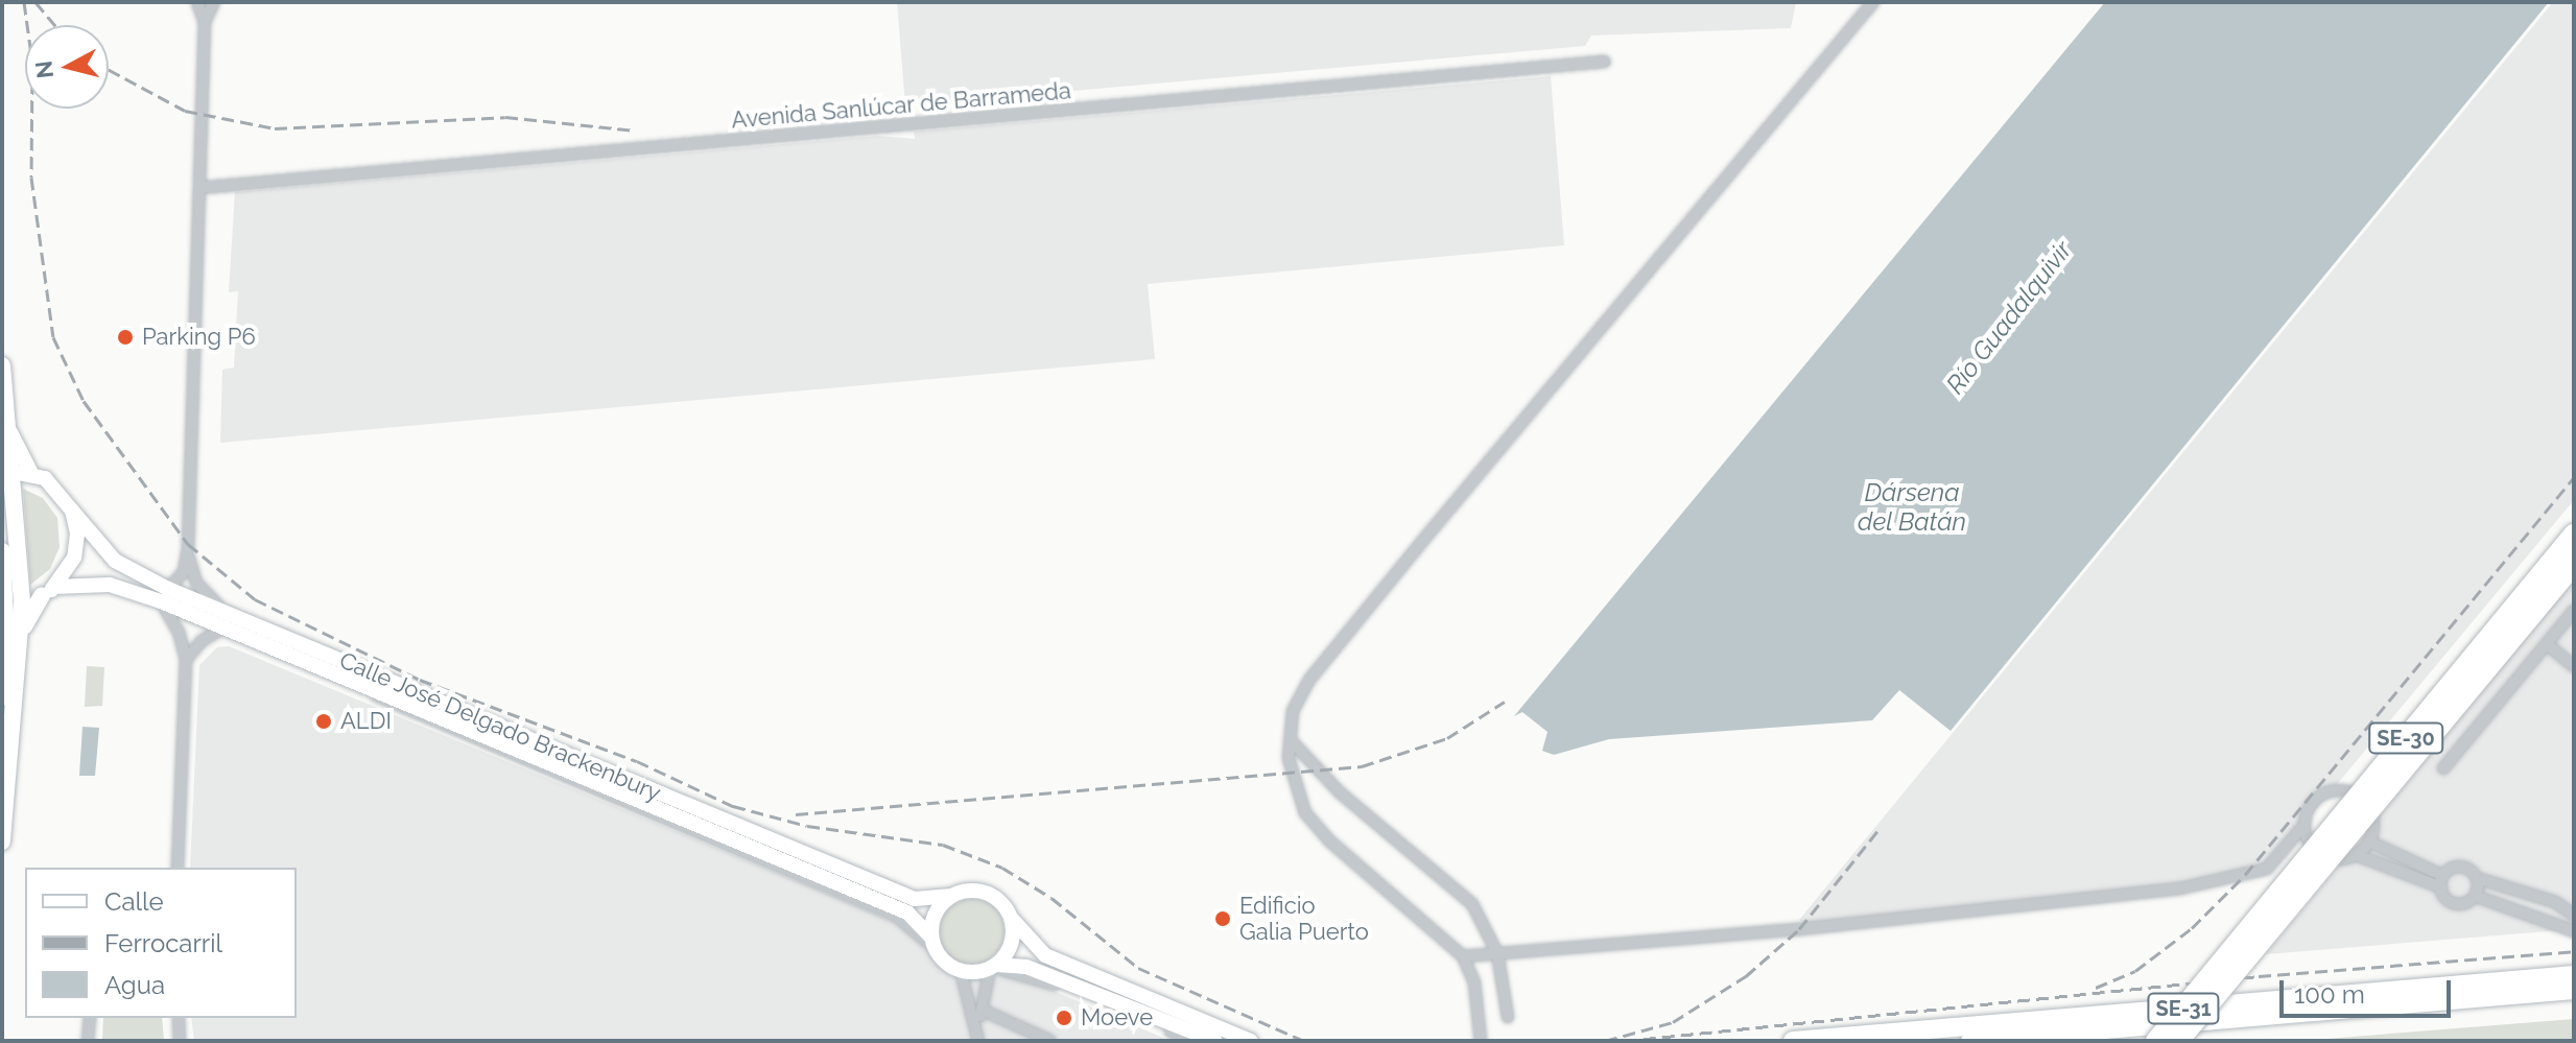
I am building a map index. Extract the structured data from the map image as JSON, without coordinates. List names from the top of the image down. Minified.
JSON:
{"streets":{"highway":["SE-30","SE-31"],"main road":["Calle José Delgado Brackenbury"],"street":["Avenida Sanlúcar de Barrameda"]},"water":["Río Guadalquivir","Dársena del Batán"],"places":["Parking P6","ALDI","Edificio Galia Puerto","Moeve"],"legend":["Calle","Ferrocarril","Agua"],"scale_bar":"100 m","north":"left"}
